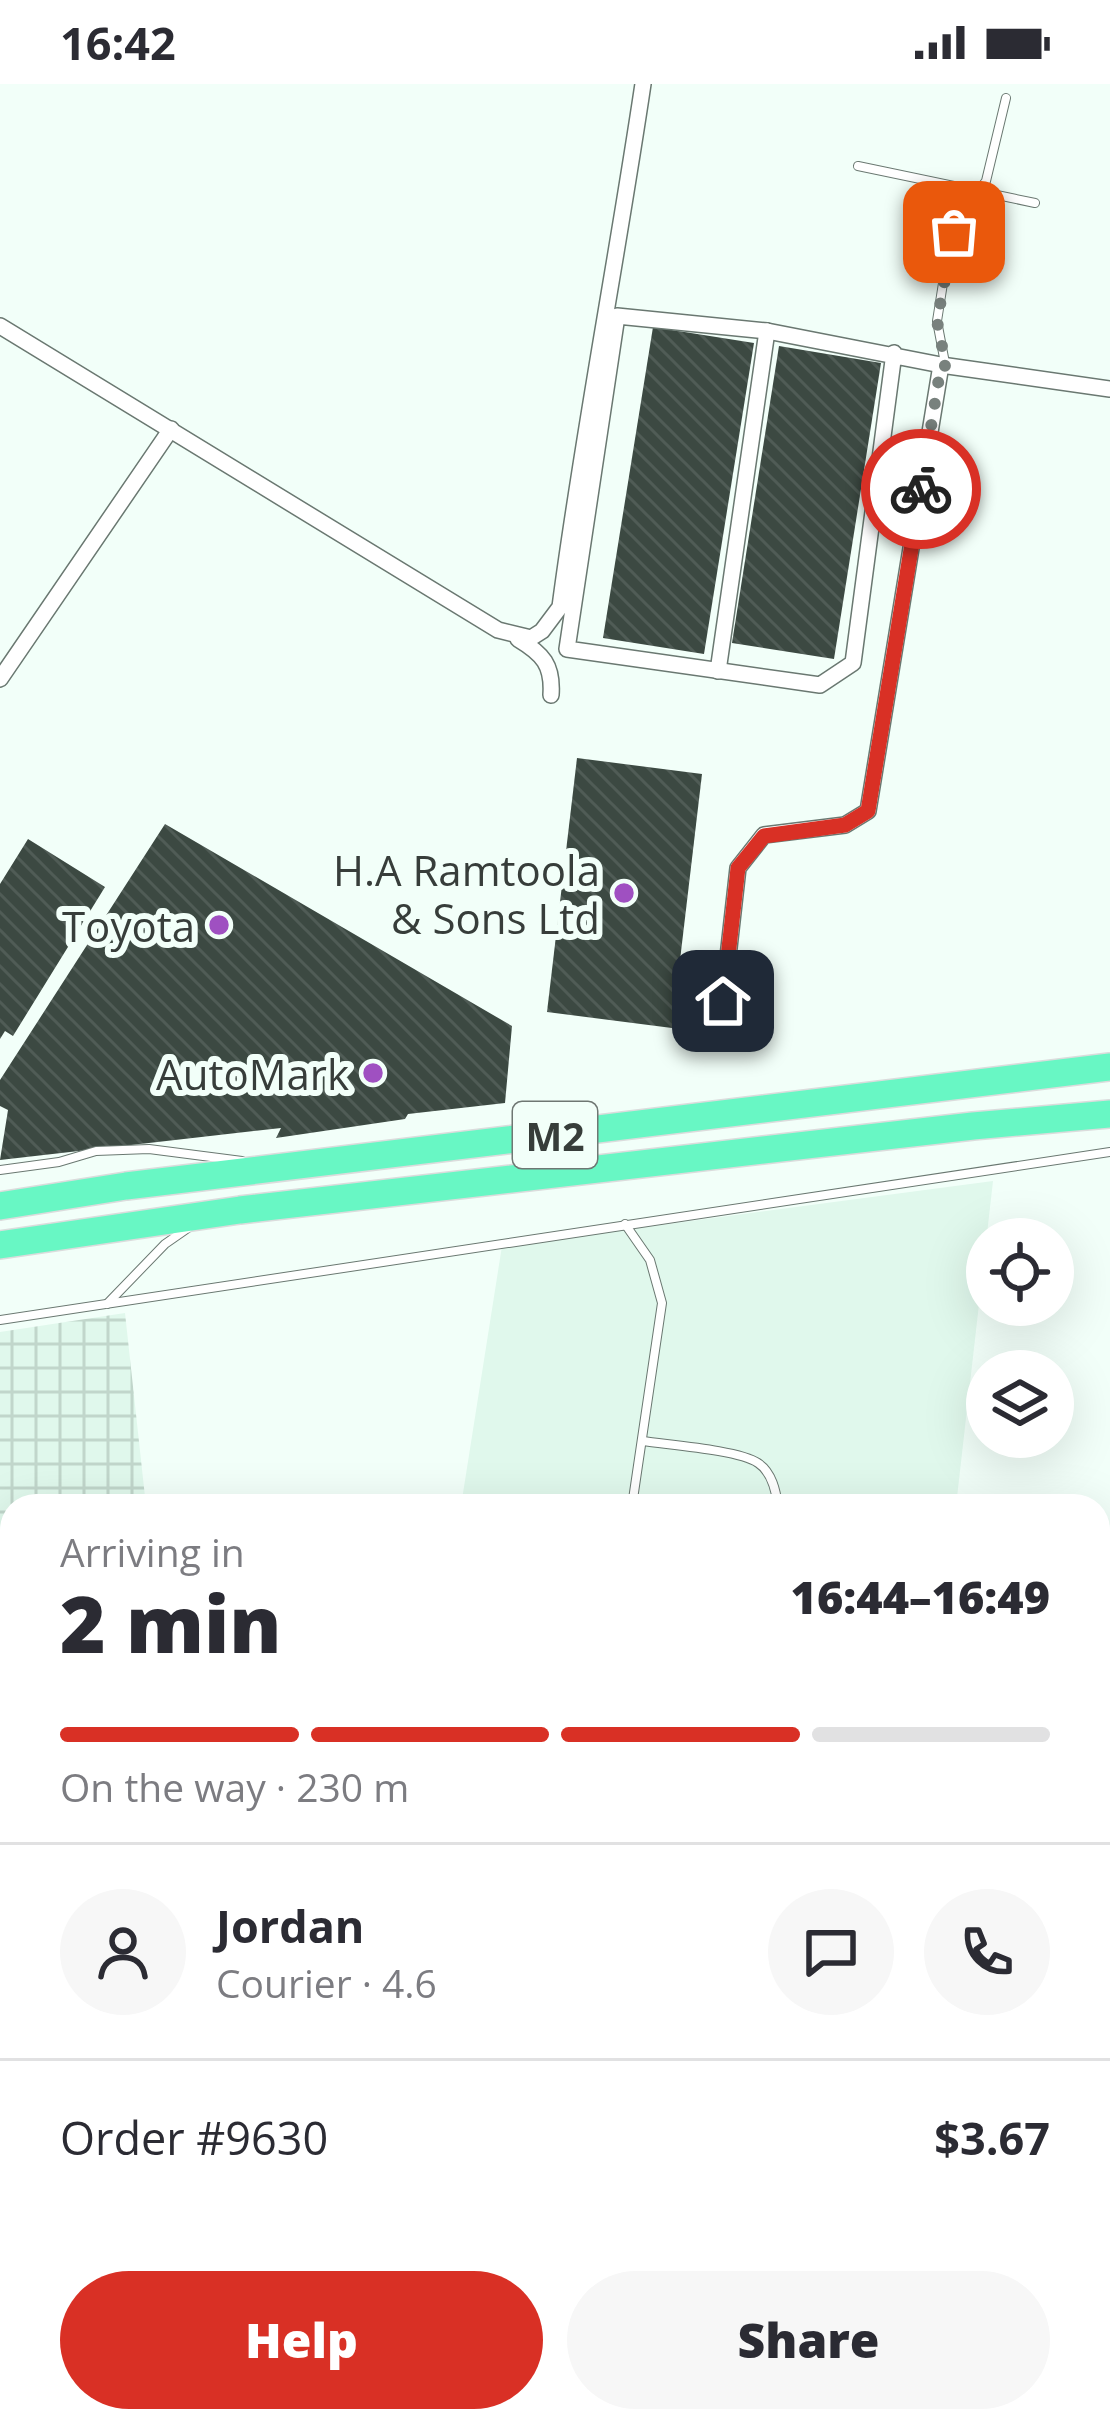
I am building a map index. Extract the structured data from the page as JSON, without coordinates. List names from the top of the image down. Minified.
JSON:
{"streets":{"highway":["M2"]},"places":["H.A Ramtoola & Sons Ltd","Toyota","AutoMark"],"page":{"status":"16:42","heading":["2 min","Arriving in","16:44–16:49"],"panel":["Jordan","Courier · 4.6","Order #9630","$3.67"],"bar":"On the way · 230 m","buttons":["Help","Share"]}}
